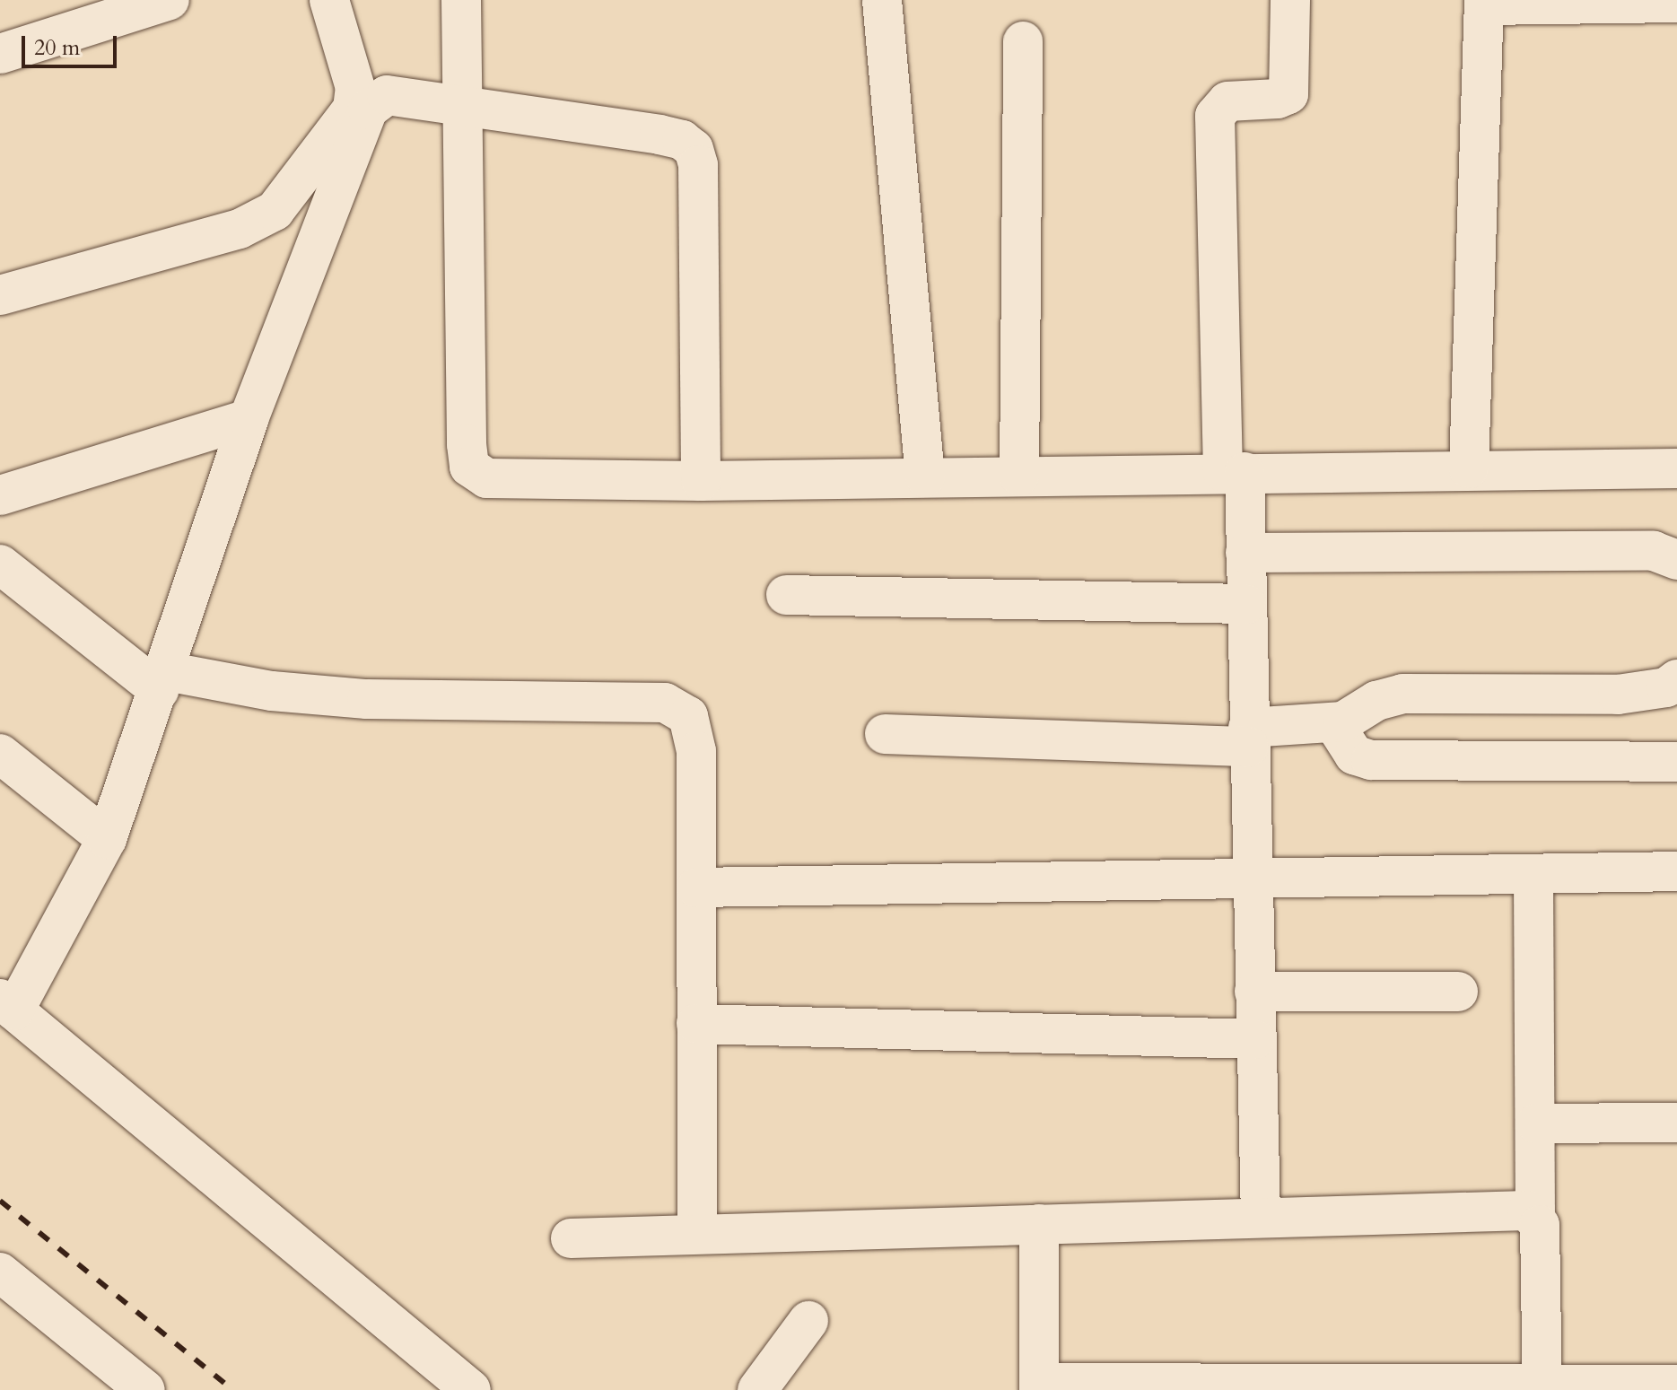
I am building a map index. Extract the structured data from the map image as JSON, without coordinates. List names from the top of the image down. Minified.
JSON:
{"scale_bar":"20 m"}
